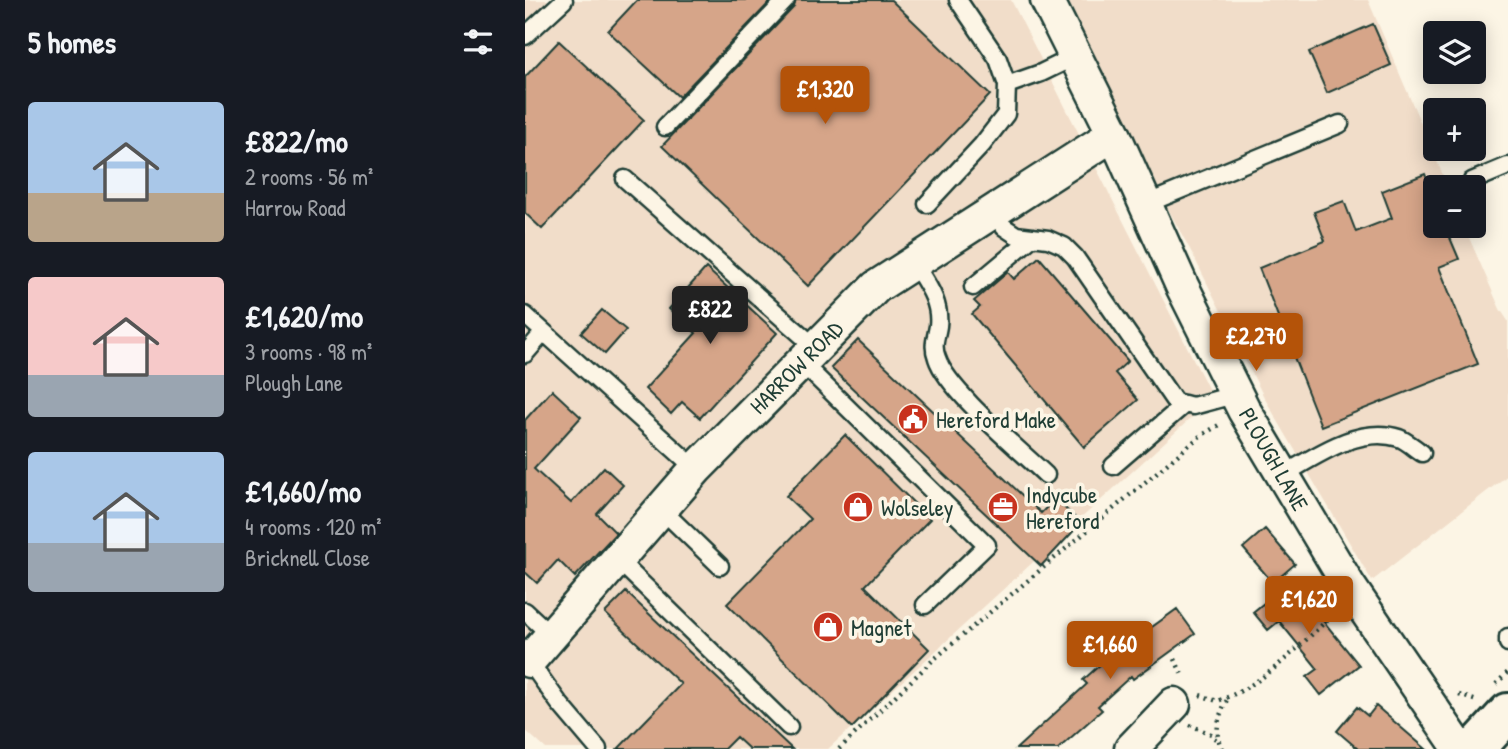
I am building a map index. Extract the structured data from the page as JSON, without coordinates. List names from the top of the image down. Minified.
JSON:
{"streets":{"street":["HARROW ROAD","PLOUGH LANE"]},"crossings":[["HARROW ROAD","PLOUGH LANE"]],"places":{"public building":["Hereford Make"],"shop":["Wolseley","Magnet"],"office":["Indycube Hereford"]},"page":{"heading":"5 homes","map_buttons":["+","−"],"price":["£1,320","£822","£2,270","£1,620","£1,660"],"list":[{"name":"£822/mo","note":"2 rooms · 56 m² · Harrow Road"},{"name":"£1,620/mo","note":"3 rooms · 98 m² · Plough Lane"},{"name":"£1,660/mo","note":"4 rooms · 120 m² · Bricknell Close"}]}}
